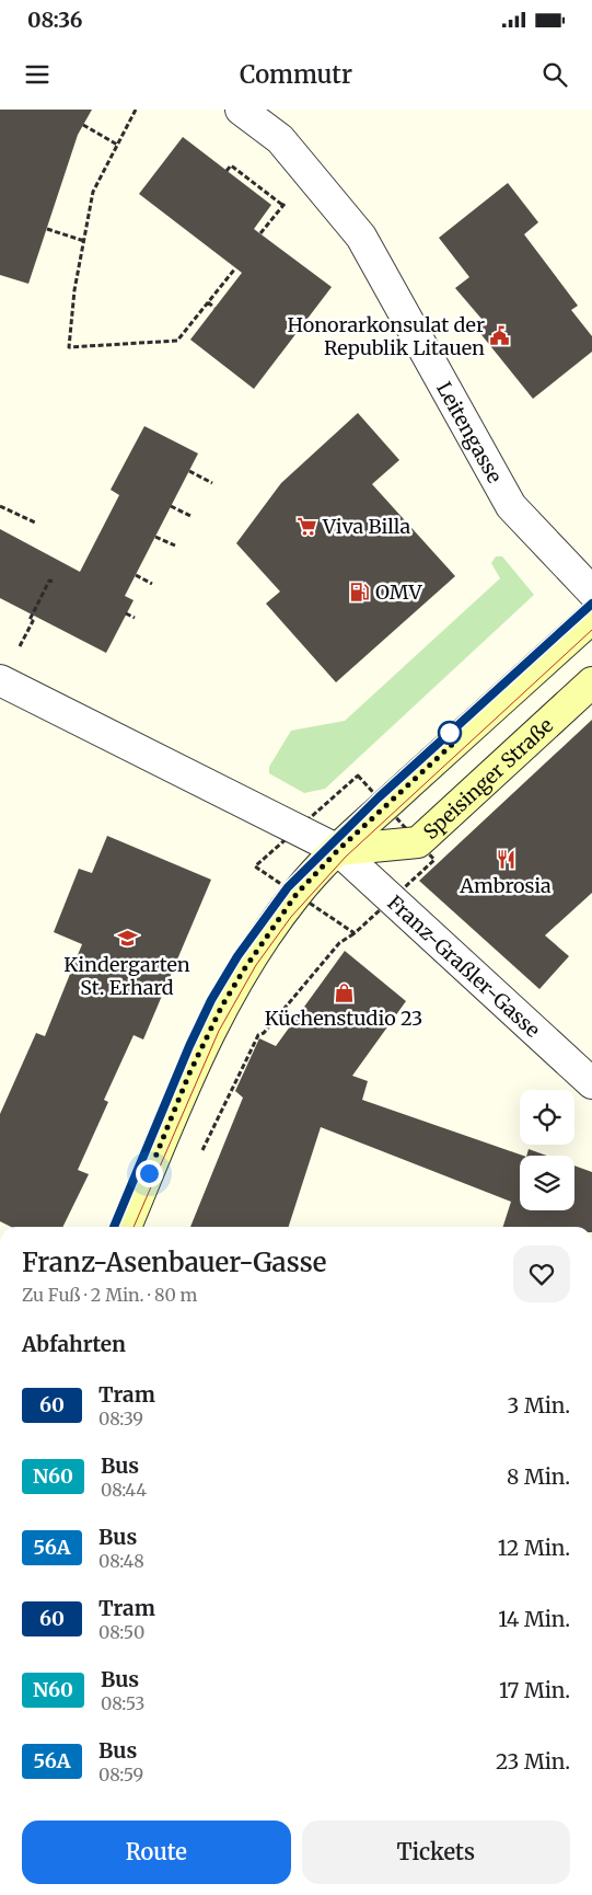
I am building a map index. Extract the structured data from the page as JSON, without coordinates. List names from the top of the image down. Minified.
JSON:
{"streets":{"main road":["Speisinger Straße"],"street":["Leitengasse","Franz-Graßler-Gasse"]},"crossings":[["Speisinger Straße","Franz-Graßler-Gasse"]],"places":{"public building":["Honorarkonsulat der Republik Litauen"],"supermarket":["Viva Billa"],"fuel station":["OMV"],"restaurant":["Ambrosia"],"school or university":["Kindergarten St. Erhard"],"shop":["Küchenstudio 23"]},"lines":["tram line 60"],"page":{"status":"08:36","header":"Commutr","heading":[["Franz-Asenbauer-Gasse","Zu Fuß · 2 Min. · 80 m"],"Abfahrten"],"list":[{"mark":"60","name":"Tram","note":"08:39","value":"3 Min."},{"mark":"N60","name":"Bus","note":"08:44","value":"8 Min."},{"mark":"56A","name":"Bus","note":"08:48","value":"12 Min."},{"mark":"60","name":"Tram","note":"08:50","value":"14 Min."},{"mark":"N60","name":"Bus","note":"08:53","value":"17 Min."},{"mark":"56A","name":"Bus","note":"08:59","value":"23 Min."}],"buttons":["Route","Tickets"]}}
